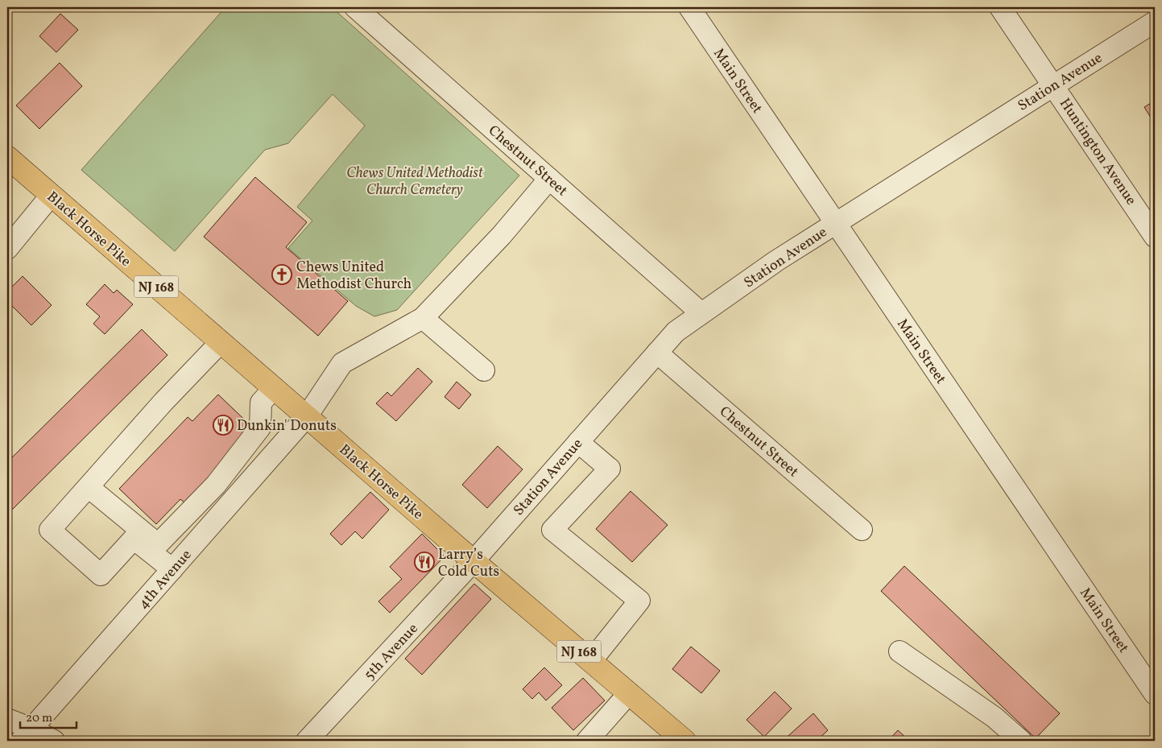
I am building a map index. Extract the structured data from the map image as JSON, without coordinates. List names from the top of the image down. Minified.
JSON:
{"streets":{"main road":["Black Horse Pike","NJ 168"],"street":["Main Street","Station Avenue","Huntington Avenue","Chestnut Street","4th Avenue","5th Avenue"]},"crossings":[["Main Street","Station Avenue"],["Station Avenue","Huntington Avenue"],["Station Avenue","Chestnut Street"],["Station Avenue","Black Horse Pike"],["Station Avenue","5th Avenue"],["Chestnut Street","4th Avenue"],["Black Horse Pike","4th Avenue"],["Black Horse Pike","5th Avenue"]],"parks":["Chews United Methodist Church Cemetery"],"places":{"church":["Chews United Methodist Church"],"restaurant":["Dunkin' Donuts","Larry’s Cold Cuts"]},"scale_bar":"20 m"}
